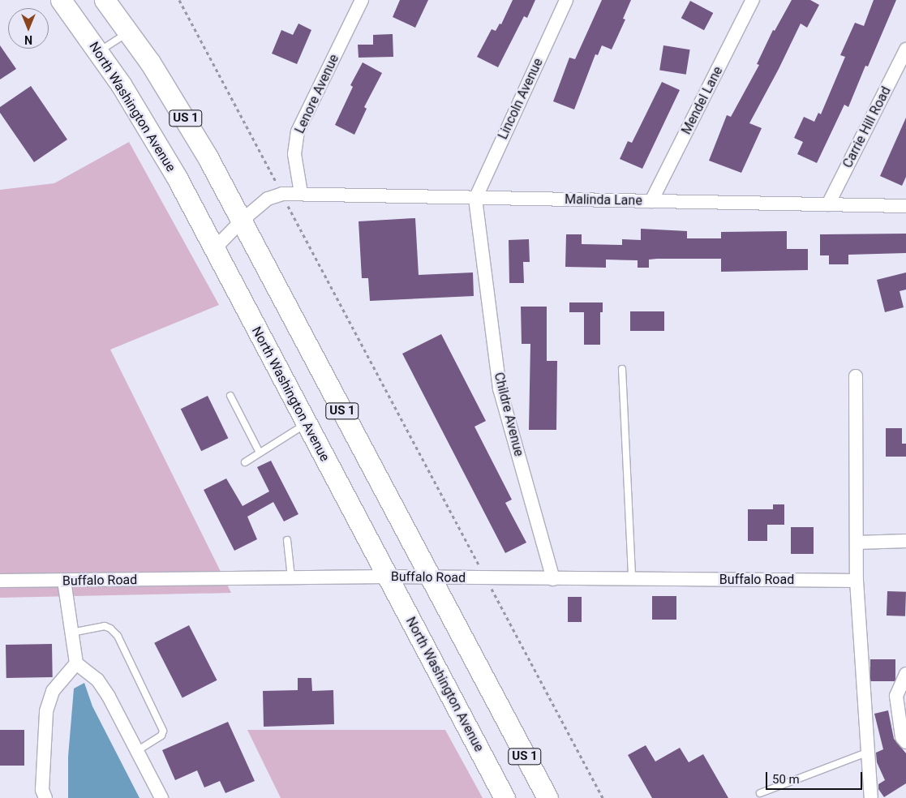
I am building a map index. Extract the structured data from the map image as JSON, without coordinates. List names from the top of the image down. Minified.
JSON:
{"streets":{"main road":["North Washington Avenue","US 1"],"street":["Lenore Avenue","Lincoln Avenue","Mendel Lane","Carrie Hill Road","Malinda Lane","Childre Avenue","Buffalo Road"]},"crossings":[["Lenore Avenue","Malinda Lane"],["Lincoln Avenue","Malinda Lane"],["Lincoln Avenue","Childre Avenue"],["Mendel Lane","Malinda Lane"],["North Washington Avenue","Malinda Lane"],["North Washington Avenue","Buffalo Road"],["US 1","Malinda Lane"],["US 1","Buffalo Road"],["Carrie Hill Road","Malinda Lane"],["Malinda Lane","Childre Avenue"],["Childre Avenue","Buffalo Road"]],"scale_bar":"50 m","north":"bottom"}
